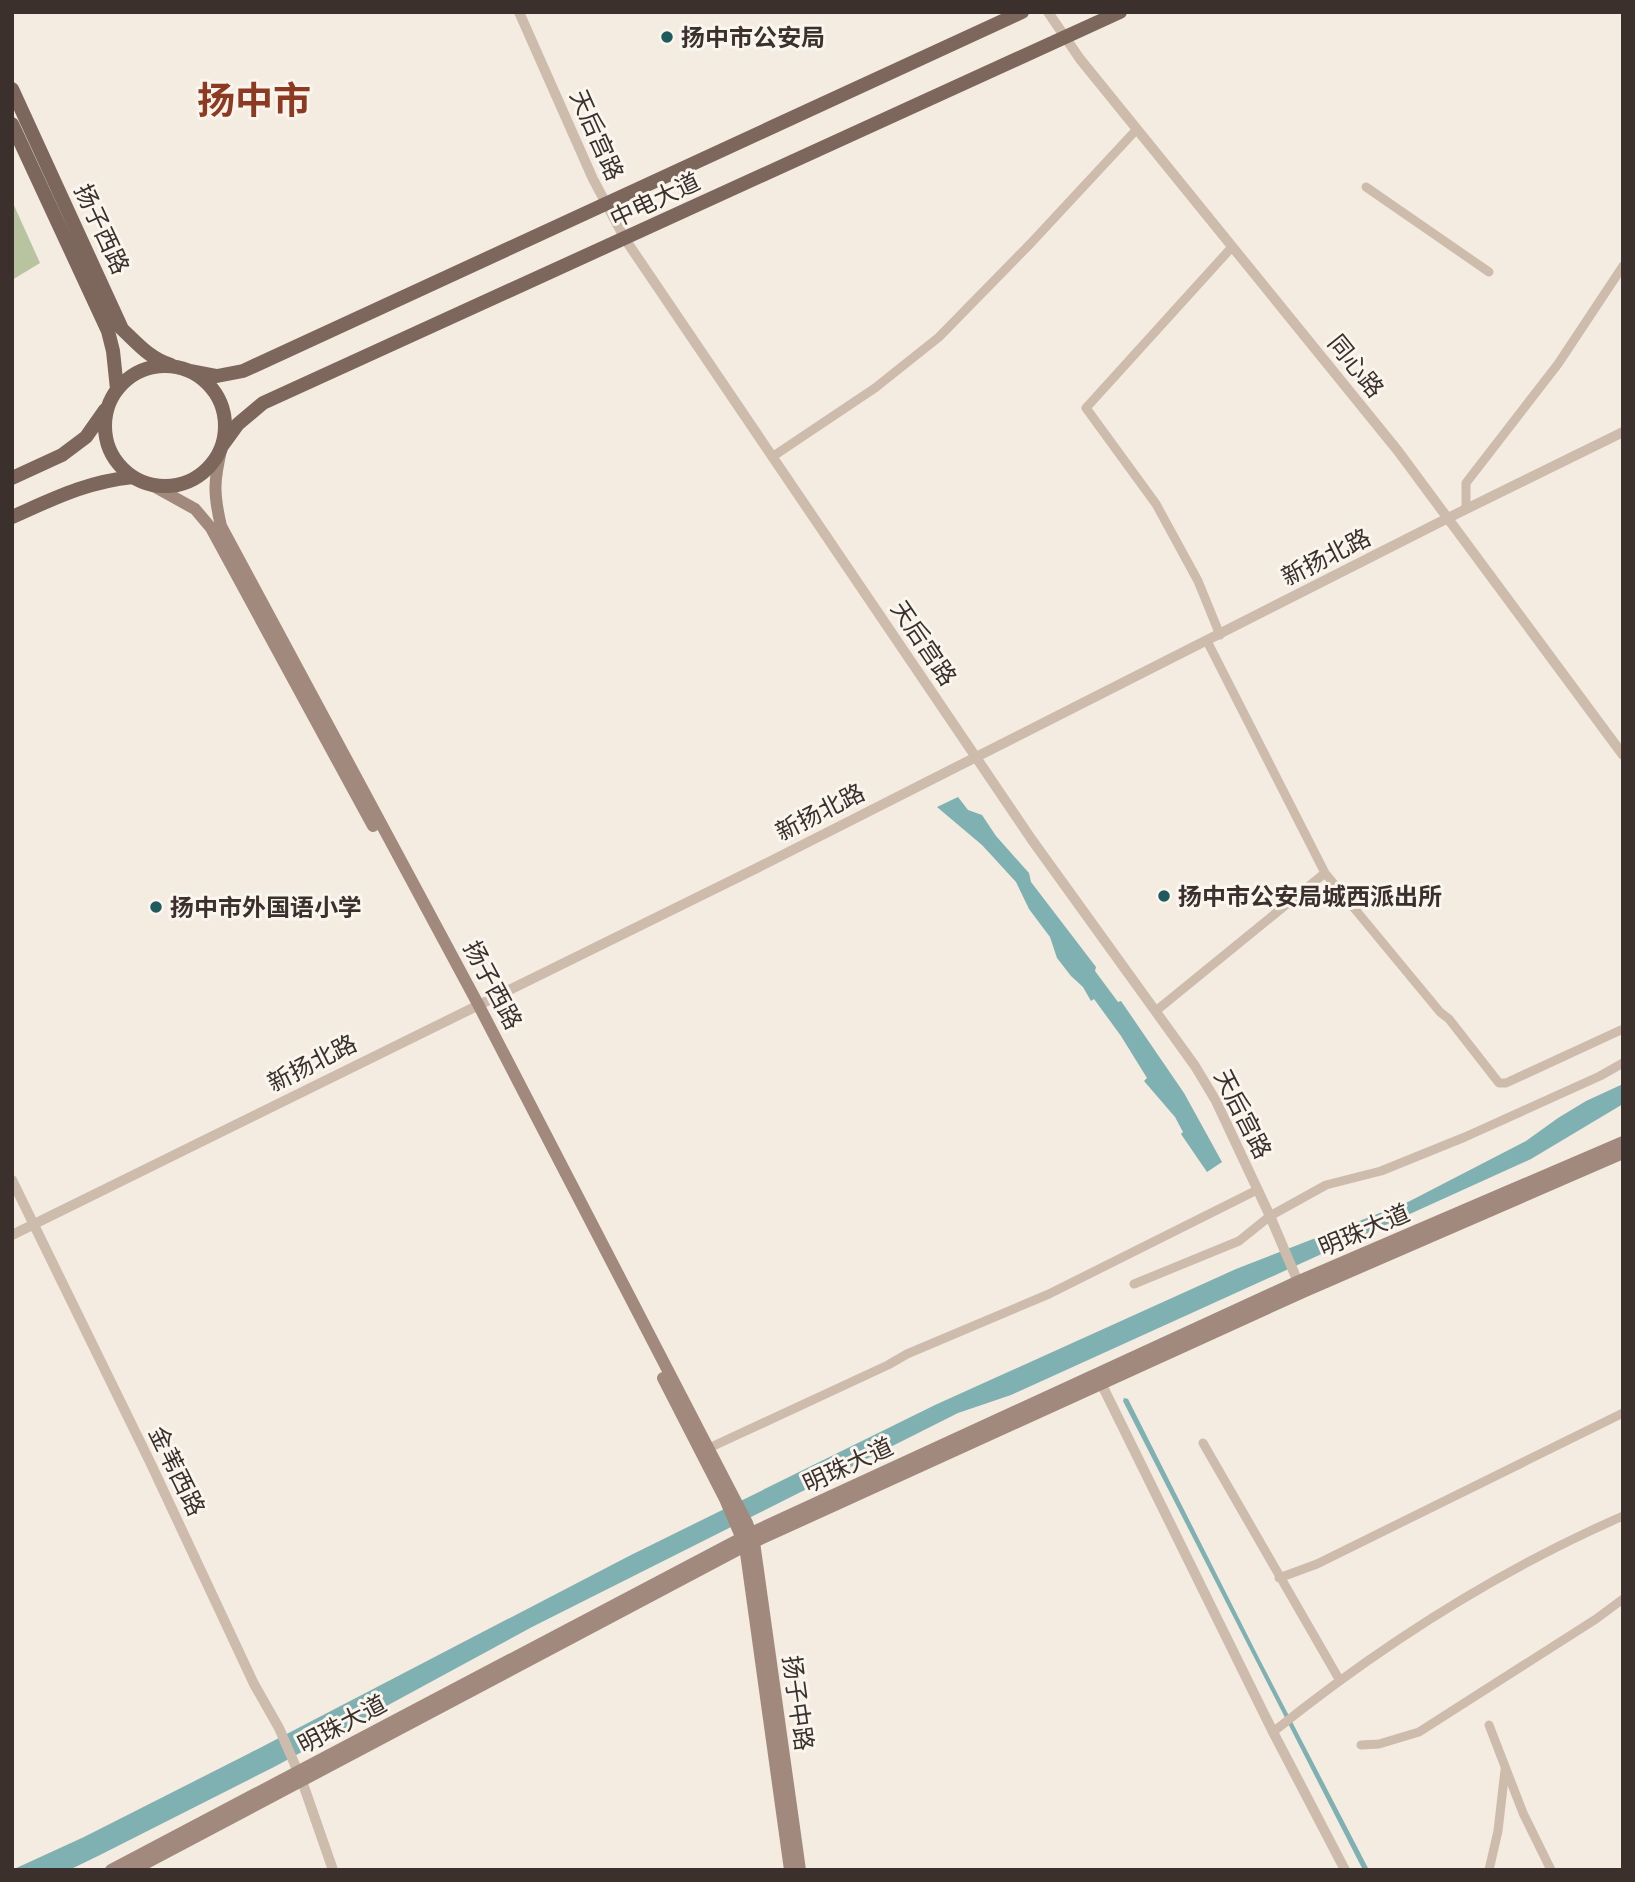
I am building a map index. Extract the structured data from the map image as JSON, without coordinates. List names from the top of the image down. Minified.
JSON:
{"streets":{"main road":["中电大道","扬子西路","明珠大道","扬子中路"],"street":["天后宫路","同心路","新扬北路","金苇西路"]},"crossings":[["天后宫路","中电大道"],["天后宫路","新扬北路"],["天后宫路","明珠大道"],["中电大道","扬子西路"],["中电大道","同心路"],["扬子西路","新扬北路"],["扬子西路","明珠大道"],["扬子西路","扬子中路"],["同心路","新扬北路"],["新扬北路","金苇西路"],["明珠大道","金苇西路"],["明珠大道","扬子中路"]],"districts":["扬中市"],"places":["扬中市公安局","扬中市公安局城西派出所","扬中市外国语小学"]}
